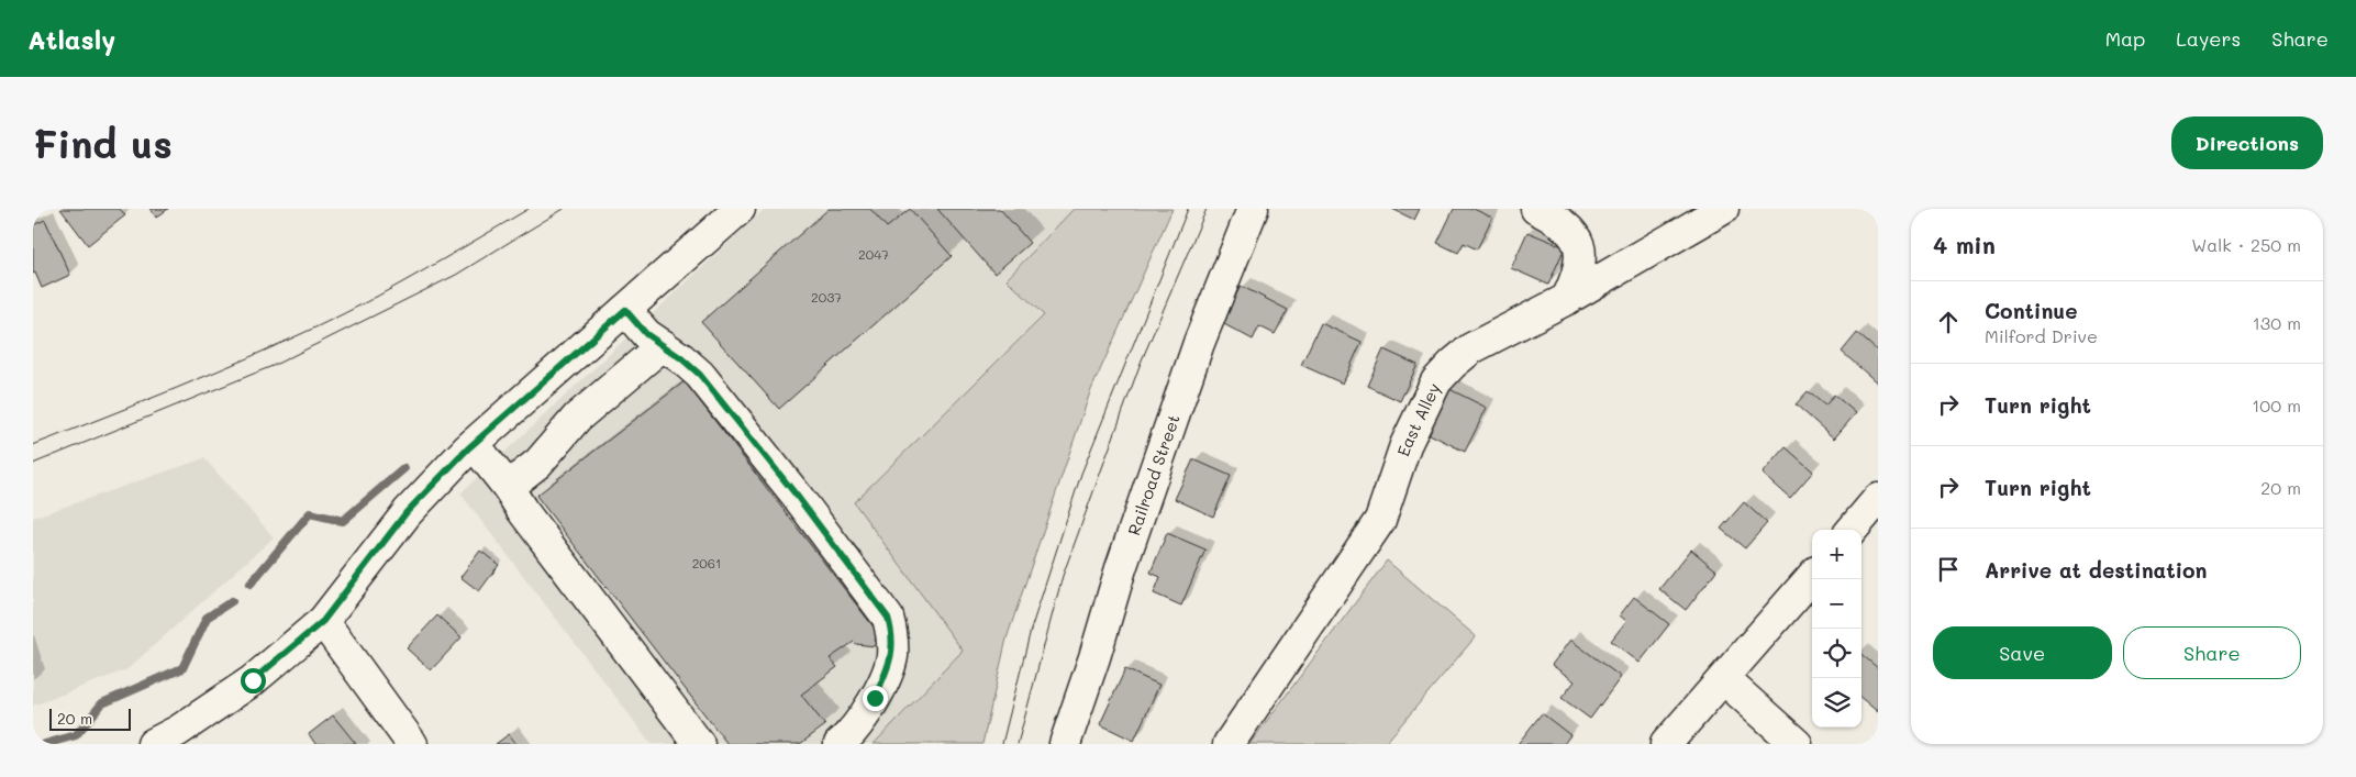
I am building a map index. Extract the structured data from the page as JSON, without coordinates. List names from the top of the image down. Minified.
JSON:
{"streets":{"street":["East Alley","Railroad Street"]},"house_numbers":["2047","2037","2061"],"scale_bar":"20 m","page":{"header":"Atlasly","nav":["Map","Layers","Share"],"buttons":["Directions",["Save","Share"]],"title":"Find us","heading":["4 min","Walk · 250 m"],"list":[["Continue","Milford Drive","130 m"],["Turn right","100 m"],["Turn right","20 m"],"Arrive at destination"],"map_buttons":["+","−"],"scale":"20 m"}}
